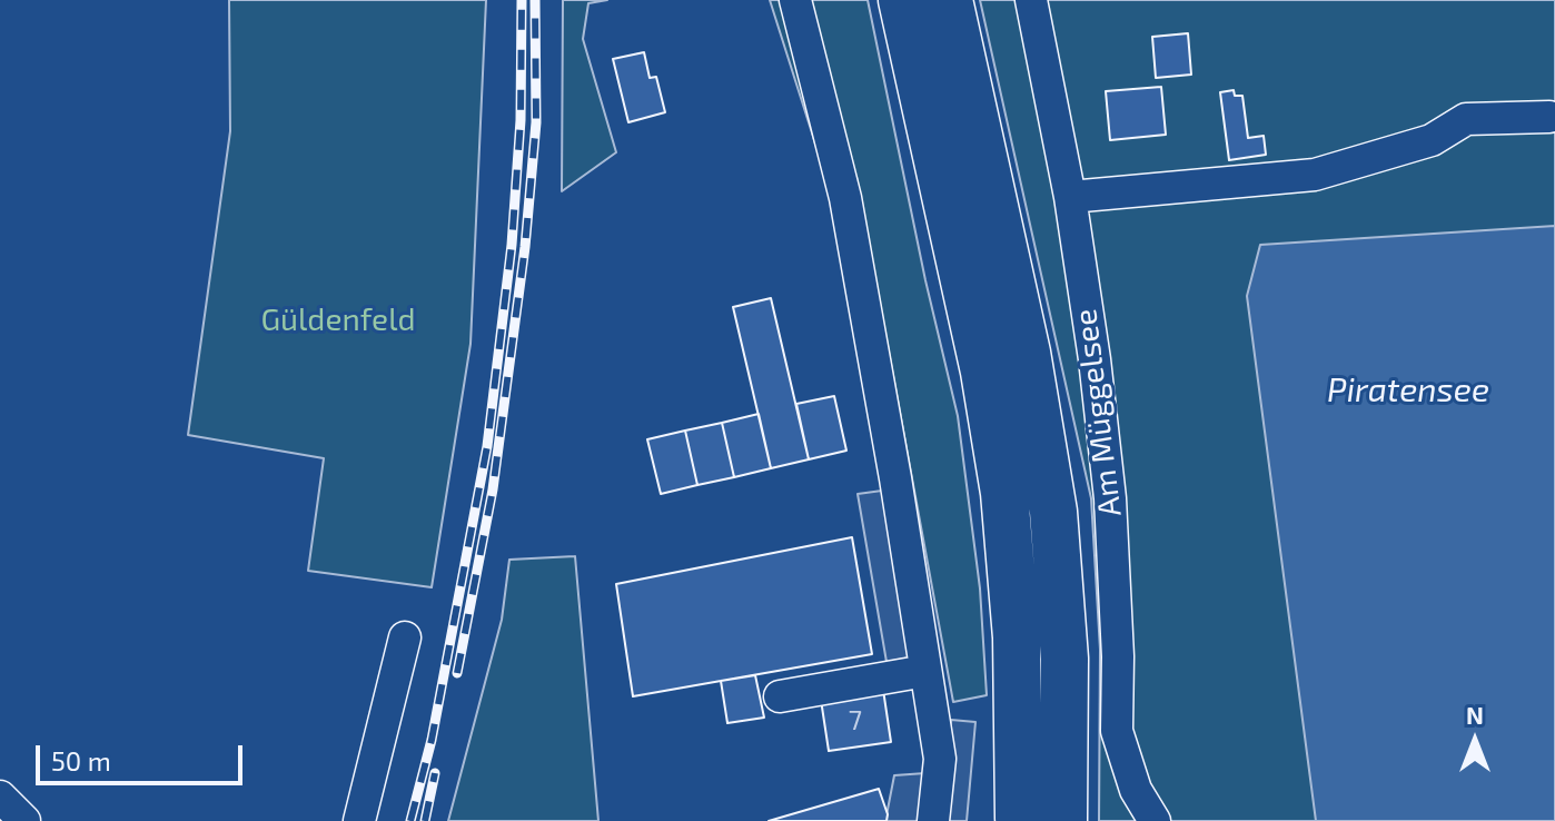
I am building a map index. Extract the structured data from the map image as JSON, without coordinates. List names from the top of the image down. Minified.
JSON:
{"streets":{"street":["Am Müggelsee"]},"water":["Piratensee"],"parks":["Güldenfeld"],"house_numbers":["7"],"scale_bar":"50 m","north":"top"}
